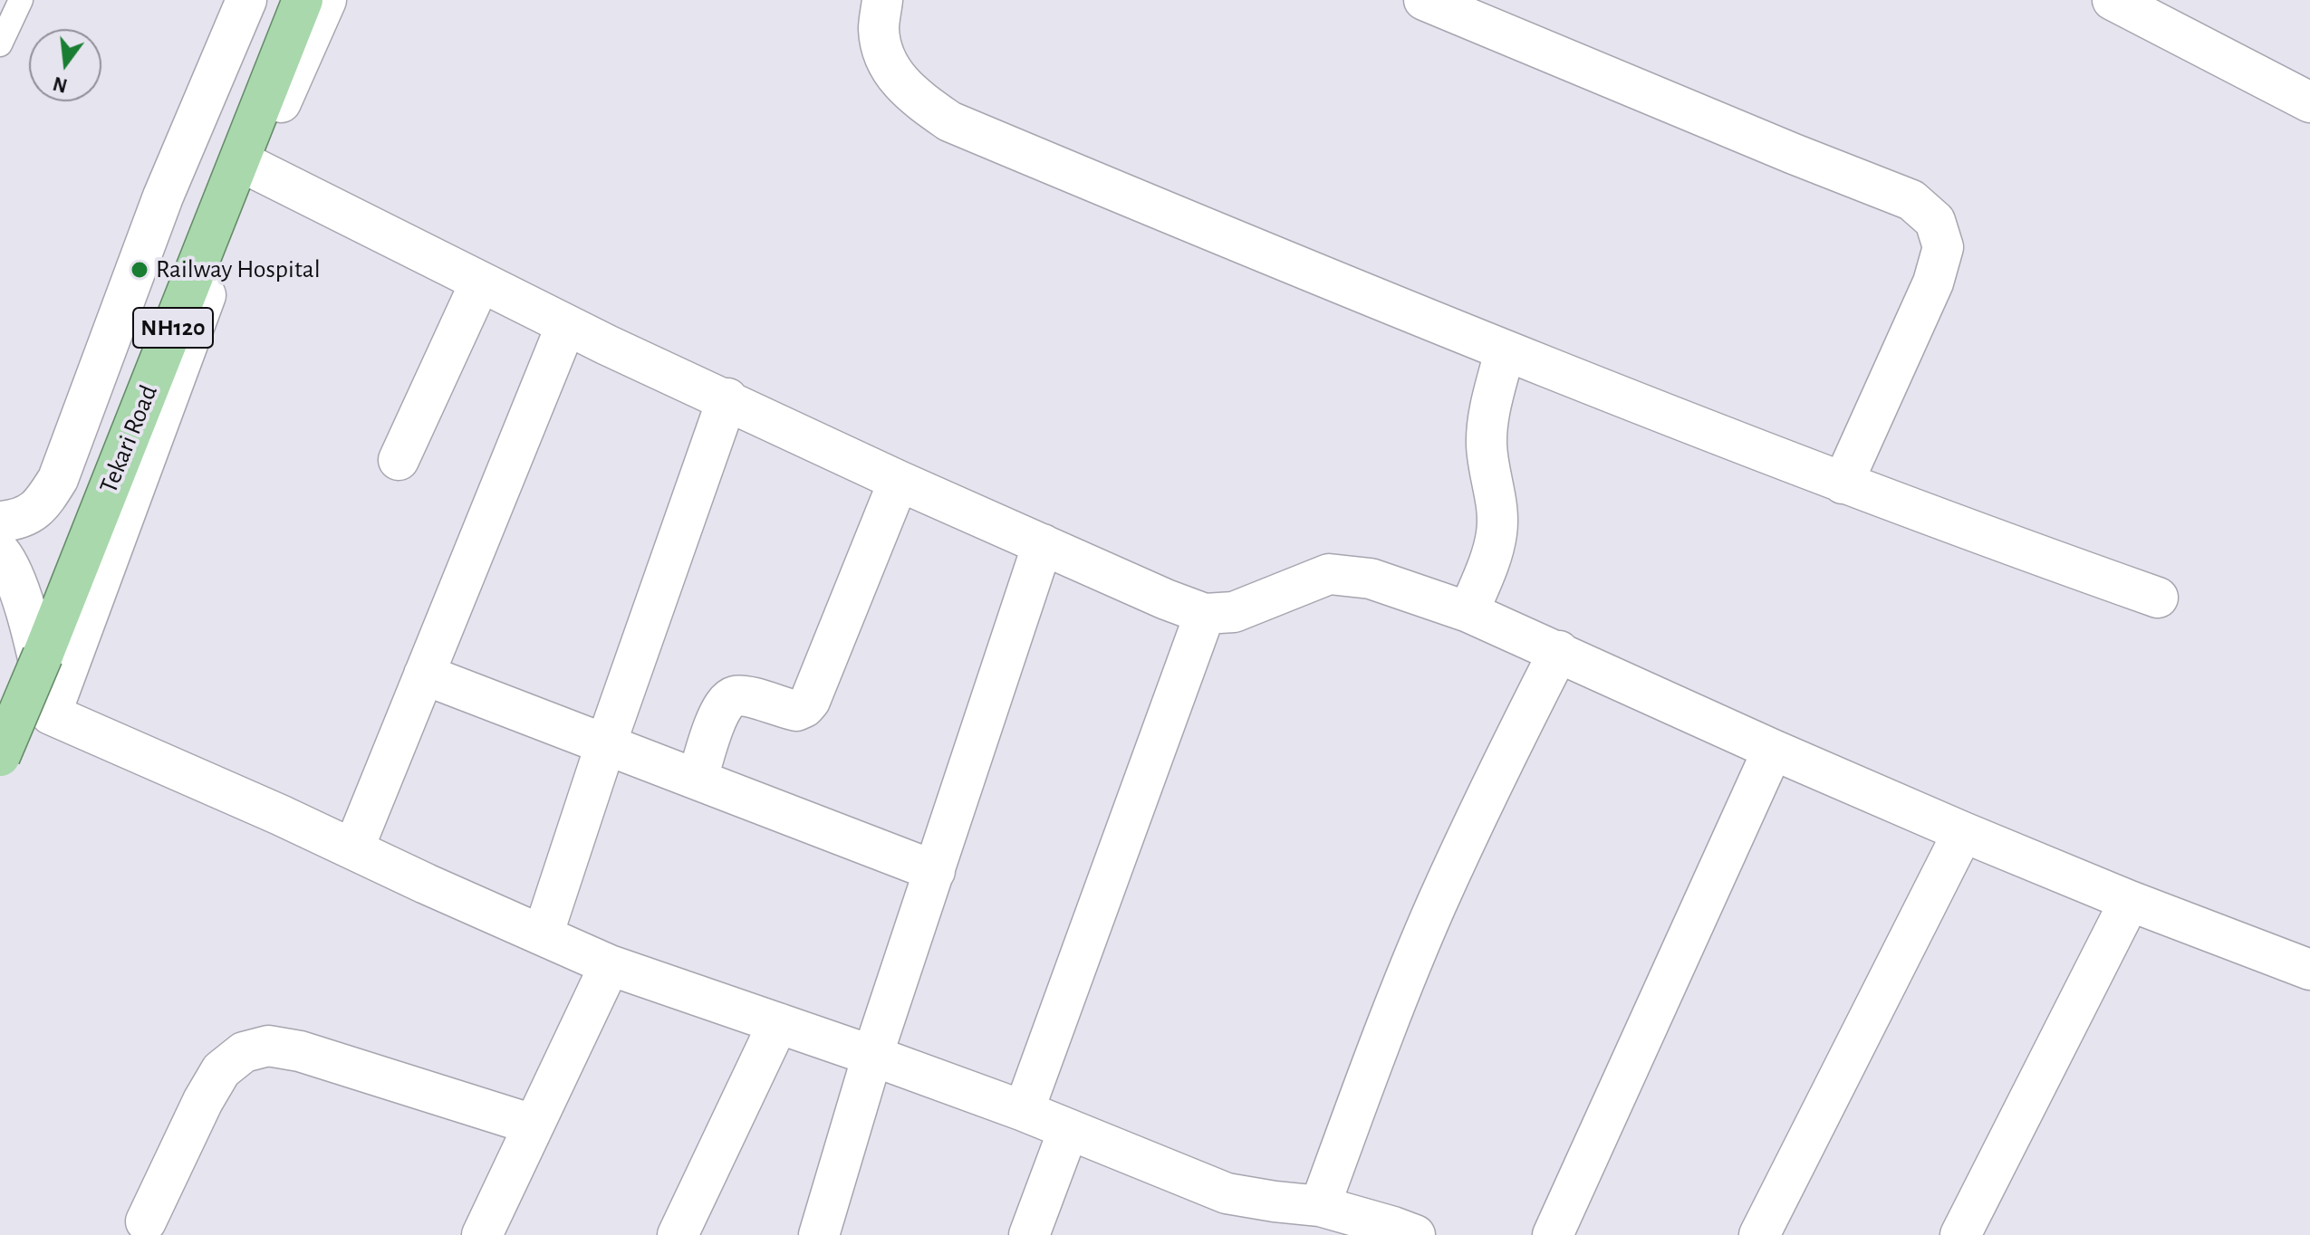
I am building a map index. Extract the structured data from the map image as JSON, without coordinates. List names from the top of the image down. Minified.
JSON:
{"streets":{"highway":["NH120","Tekari Road"]},"places":["Railway Hospital"],"north":"bottom"}
